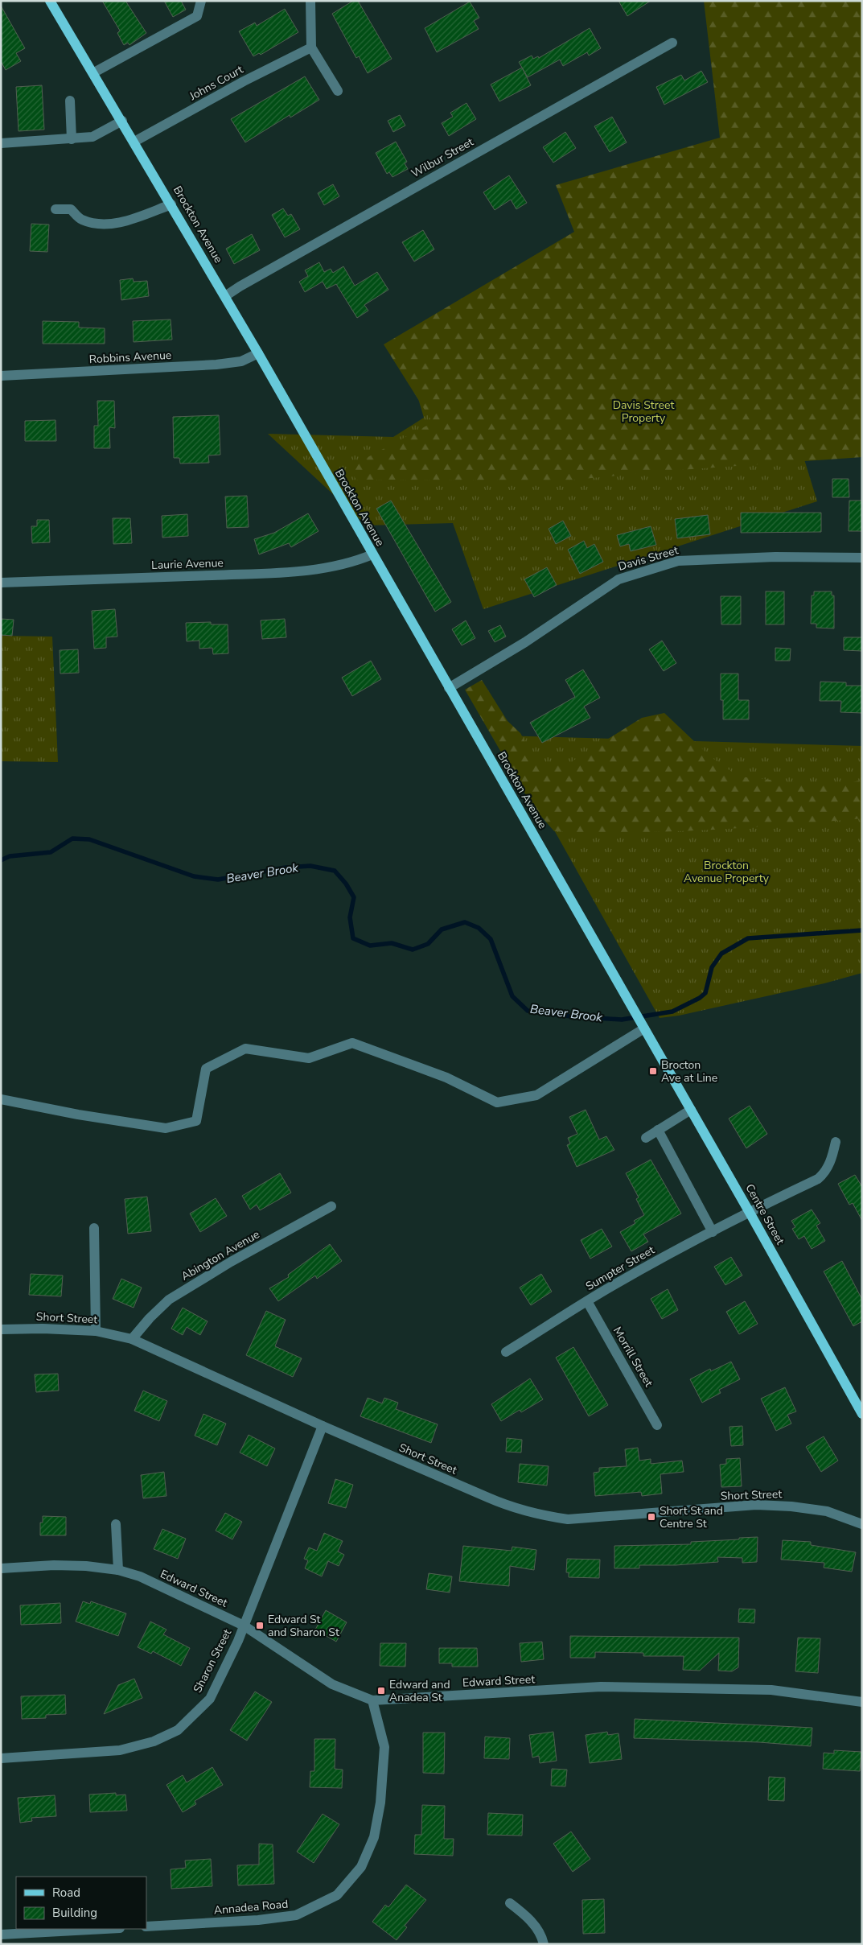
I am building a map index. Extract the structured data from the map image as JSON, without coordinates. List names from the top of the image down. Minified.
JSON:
{"streets":{"main road":["Brockton Avenue","Centre Street"],"street":["Johns Court","Wilbur Street","Robbins Avenue","Davis Street","Laurie Avenue","Abington Avenue","Sumpter Street","Short Street","Morrill Street","Edward Street","Sharon Street","Annadea Road"]},"crossings":[["Johns Court","Brockton Avenue"],["Wilbur Street","Brockton Avenue"],["Brockton Avenue","Robbins Avenue"],["Brockton Avenue","Davis Street"],["Brockton Avenue","Laurie Avenue"],["Brockton Avenue","Centre Street"],["Centre Street","Sumpter Street"],["Abington Avenue","Short Street"],["Sumpter Street","Morrill Street"],["Short Street","Sharon Street"],["Edward Street","Sharon Street"],["Edward Street","Annadea Road"]],"water":["Beaver Brook"],"parks":["Davis Street Property","Brockton Avenue Property"],"places":{"transit":["Brocton Ave at Line","Short St and Centre St","Edward St and Sharon St","Edward and Anadea St"]},"legend":["Road","Building"]}
